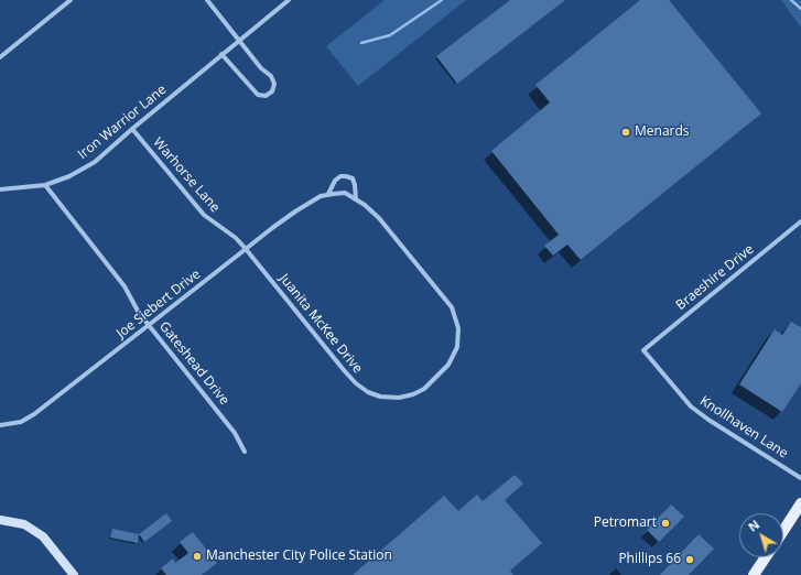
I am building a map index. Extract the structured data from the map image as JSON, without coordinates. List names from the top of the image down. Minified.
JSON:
{"streets":{"street":["Iron Warrior Lane","Warhorse Lane","Braeshire Drive","Joe Siebert Drive","Juanita McKee Drive","Gateshead Drive","Knollhaven Lane"]},"crossings":[["Iron Warrior Lane","Warhorse Lane"],["Iron Warrior Lane","Gateshead Drive"],["Warhorse Lane","Joe Siebert Drive"],["Warhorse Lane","Juanita McKee Drive"],["Braeshire Drive","Knollhaven Lane"],["Joe Siebert Drive","Juanita McKee Drive"],["Joe Siebert Drive","Gateshead Drive"]],"places":["Menards","Petromart","Manchester City Police Station","Phillips 66"],"north":"top left"}
